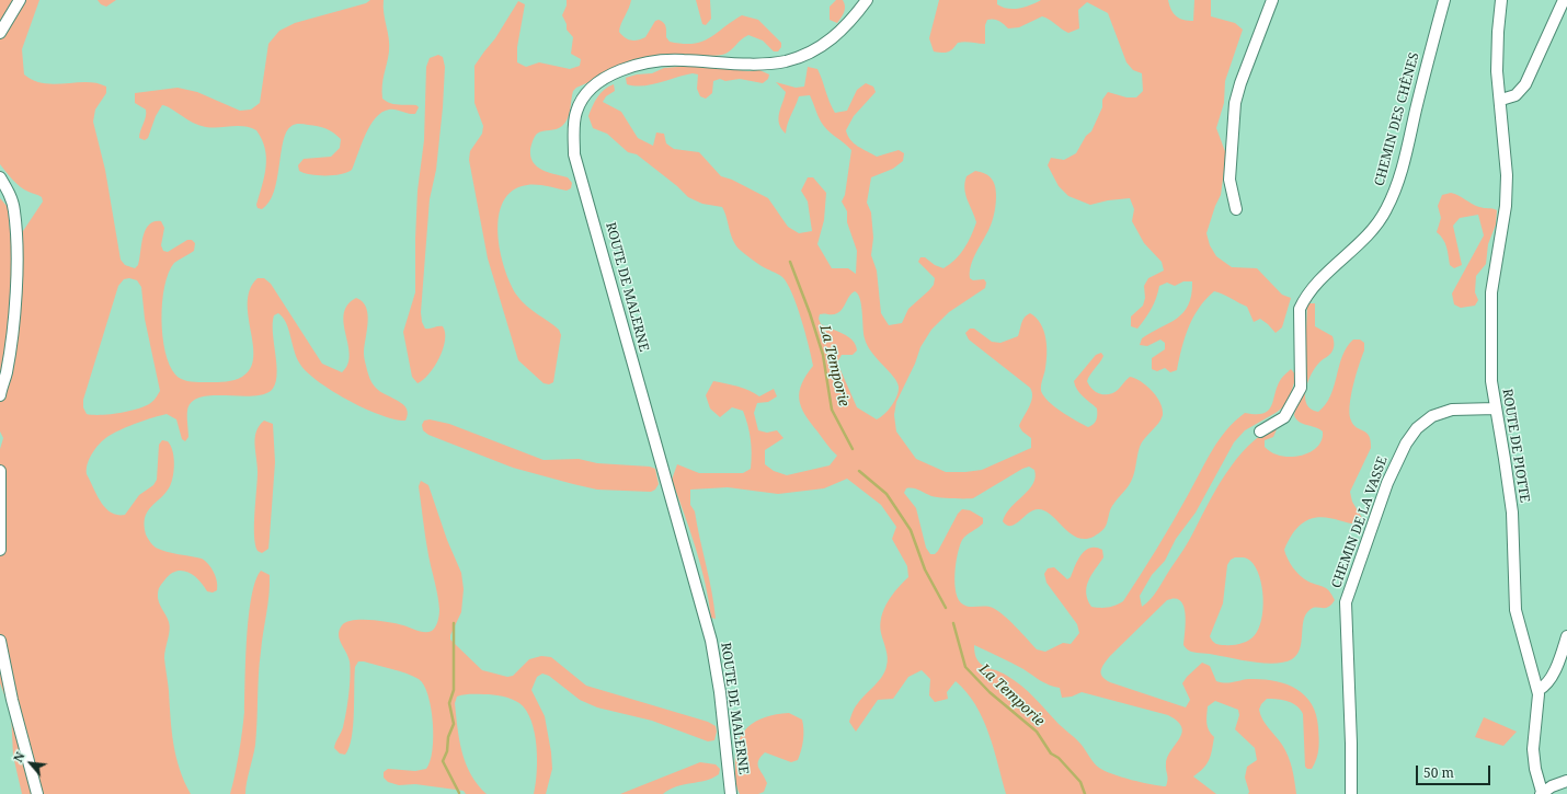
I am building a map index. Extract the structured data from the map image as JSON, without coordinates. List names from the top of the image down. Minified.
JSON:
{"streets":{"street":["CHEMIN DES CHÊNES","ROUTE DE MALERNE","ROUTE DE PIOTTE","CHEMIN DE LA VASSE"]},"crossings":[["ROUTE DE PIOTTE","CHEMIN DE LA VASSE"]],"water":["La Temporie"],"scale_bar":"50 m","north":"top left"}
